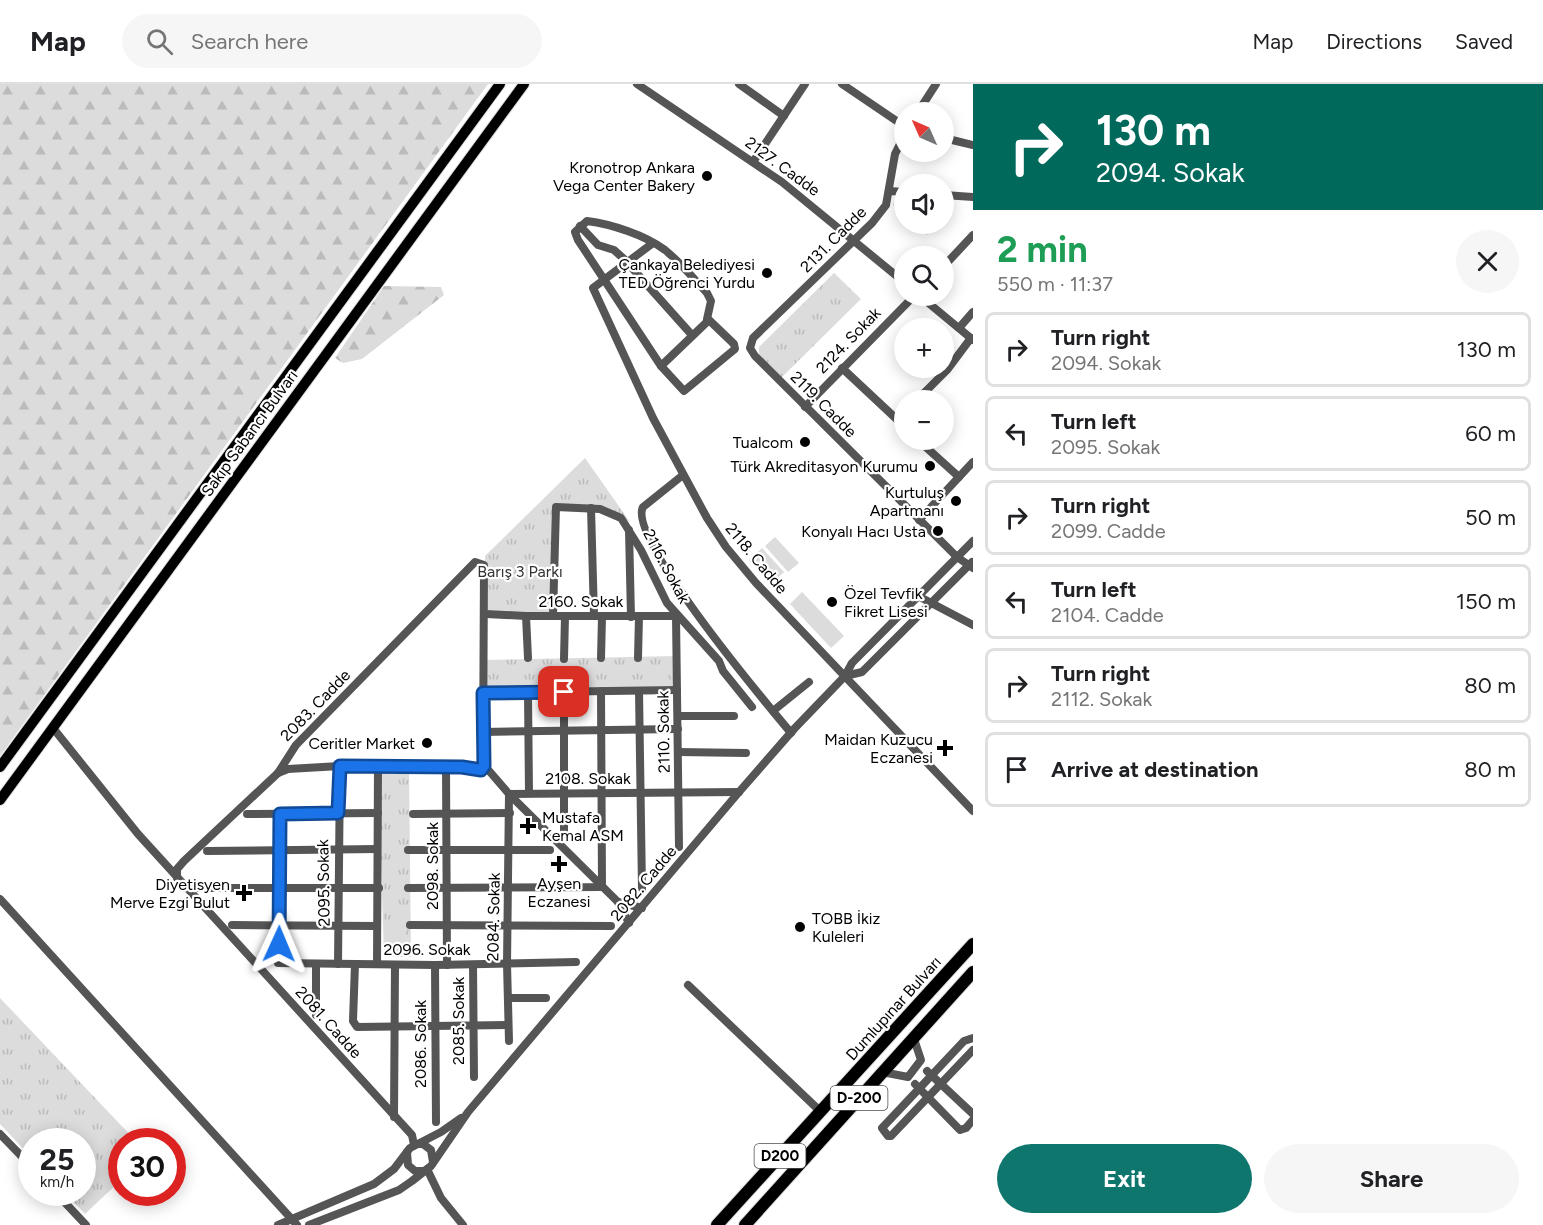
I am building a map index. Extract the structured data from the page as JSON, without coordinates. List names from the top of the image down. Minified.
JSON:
{"streets":{"highway":["Dumlupınar Bulvarı","D-200","D200"],"main road":["Sakıp Sabancı Bulvarı"],"street":["2127. Cadde","2131. Cadde","2124. Sokak","2119. Cadde","2118. Cadde","2116. Sokak","2160. Sokak","2083. Cadde","2110. Sokak","2108. Sokak","2098. Sokak","2095. Sokak","2082. Cadde","2084. Sokak","2096. Sokak","2085. Sokak","2081. Cadde","2086. Sokak"]},"crossings":[["2127. Cadde","2131. Cadde"],["2131. Cadde","2119. Cadde"],["2124. Sokak","2119. Cadde"],["Sakıp Sabancı Bulvarı","2081. Cadde"],["2118. Cadde","2082. Cadde"],["2116. Sokak","2160. Sokak"],["2116. Sokak","2110. Sokak"],["2160. Sokak","2083. Cadde"],["2160. Sokak","2110. Sokak"],["2083. Cadde","2081. Cadde"],["2110. Sokak","2108. Sokak"],["2108. Sokak","2082. Cadde"],["2108. Sokak","2084. Sokak"],["2098. Sokak","2096. Sokak"],["2095. Sokak","2096. Sokak"],["2082. Cadde","2081. Cadde"],["2084. Sokak","2096. Sokak"],["2096. Sokak","2085. Sokak"],["2096. Sokak","2086. Sokak"]],"parks":["Barış 3 Parkı"],"places":{"other":["Kronotrop Ankara Vega Center Bakery","Çankaya Belediyesi TED Öğrenci Yurdu","Tualcom","Türk Akreditasyon Kurumu","Kurtuluş Apartmanı","Konyalı Hacı Usta","Özel Tevfik Fikret Lisesi","Ceritler Market","TOBB İkiz Kuleleri"],"health":["Maidan Kuzucu Eczanesi","Mustafa Kemal ASM","Ayşen Eczanesi","Diyetisyen Merve Ezgi Bulut"]},"north":"top left","page":{"header":"Map","search":"Search here","nav":["Map","Directions","Saved"],"turn":["130 m","2094. Sokak"],"map_buttons":["+","−"],"heading":["2 min","550 m · 11:37"],"list":[{"name":"Turn right","note":"2094. Sokak","value":"130 m"},{"name":"Turn left","note":"2095. Sokak","value":"60 m"},{"name":"Turn right","note":"2099. Cadde","value":"50 m"},{"name":"Turn left","note":"2104. Cadde","value":"150 m"},{"name":"Turn right","note":"2112. Sokak","value":"80 m"},{"name":"Arrive at destination","value":"80 m"}],"speed":"25 km/h","limit":"30","buttons":["Exit","Share"]}}
